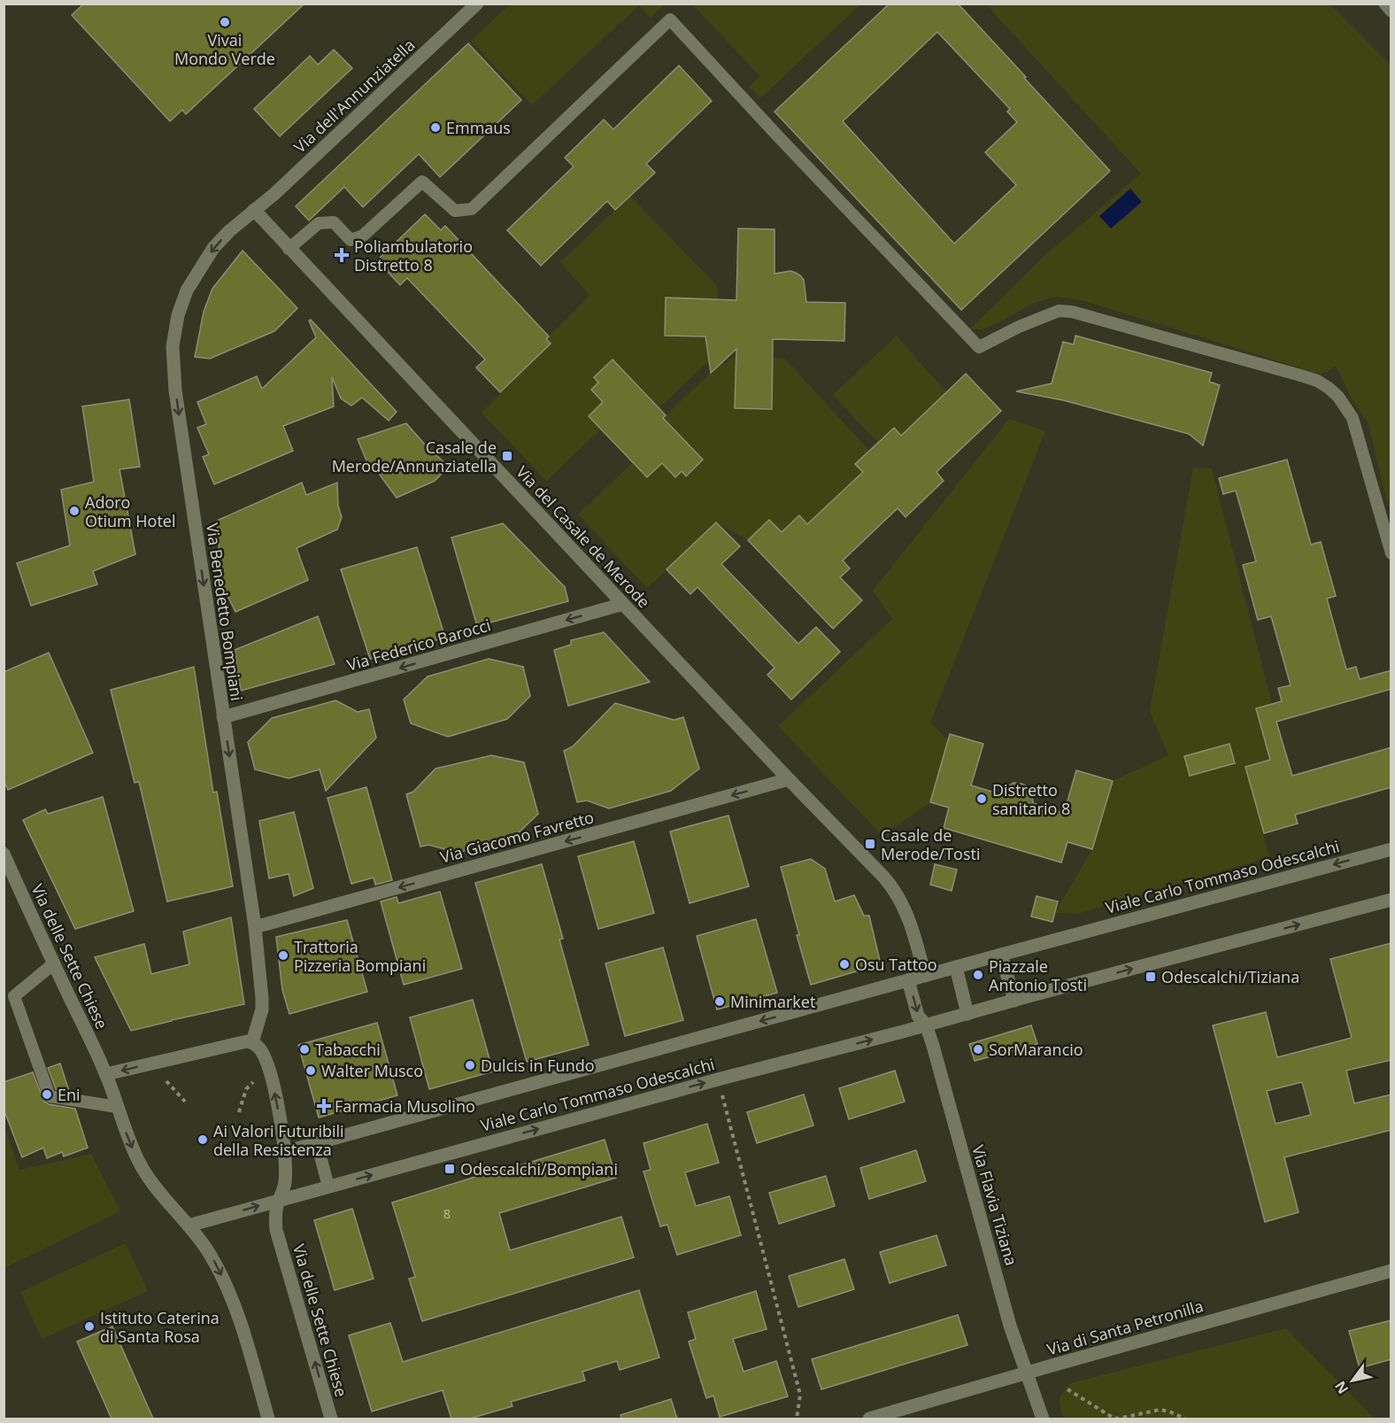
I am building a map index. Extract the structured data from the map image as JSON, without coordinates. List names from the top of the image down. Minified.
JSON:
{"streets":{"street":["Via dell'Annunziatella","Via del Casale de Merode","Via Benedetto Bompiani","Via Federico Barocci","Via Giacomo Favretto","Viale Carlo Tommaso Odescalchi","Via delle Sette Chiese","Via Flavia Tiziana","Via di Santa Petronilla"]},"crossings":[["Via dell'Annunziatella","Via del Casale de Merode"],["Via dell'Annunziatella","Via Benedetto Bompiani"],["Via del Casale de Merode","Via Benedetto Bompiani"],["Via del Casale de Merode","Via Federico Barocci"],["Via del Casale de Merode","Via Giacomo Favretto"],["Via del Casale de Merode","Viale Carlo Tommaso Odescalchi"],["Via Benedetto Bompiani","Via Federico Barocci"],["Via Benedetto Bompiani","Via Giacomo Favretto"],["Via Benedetto Bompiani","Via delle Sette Chiese"],["Viale Carlo Tommaso Odescalchi","Via delle Sette Chiese"],["Viale Carlo Tommaso Odescalchi","Via Flavia Tiziana"],["Via Flavia Tiziana","Via di Santa Petronilla"]],"one_way":["Via Benedetto Bompiani","Via Federico Barocci","Via Giacomo Favretto"],"places":{"other":["Vivai Mondo Verde","Emmaus","Adoro Otium Hotel","Distretto sanitario 8","Trattoria Pizzeria Bompiani","Osu Tattoo","Piazzale Antonio Tosti","Minimarket","Tabacchi","SorMarancio","Dulcis in Fundo","Walter Musco","Eni","Ai Valori Futuribili della Resistenza","Istituto Caterina di Santa Rosa"],"health":["Poliambulatorio Distretto 8","Farmacia Musolino"],"transit":["Casale de Merode/Annunziatella","Casale de Merode/Tosti","Odescalchi/Tiziana","Odescalchi/Bompiani"]},"house_numbers":["8"],"north":"bottom left"}
